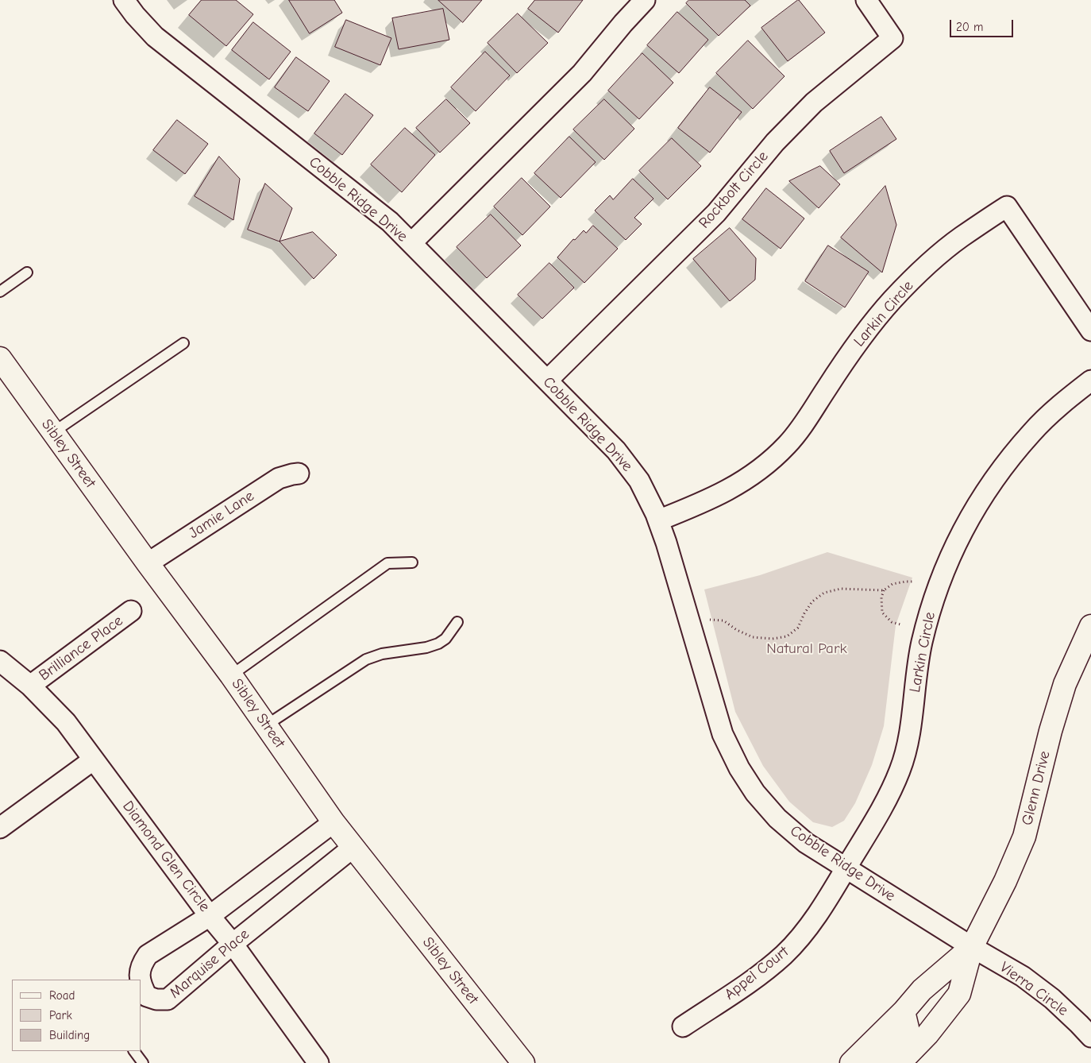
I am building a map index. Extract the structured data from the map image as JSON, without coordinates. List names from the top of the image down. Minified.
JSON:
{"streets":{"street":["Rockbolt Circle","Cobble Ridge Drive","Larkin Circle","Sibley Street","Jamie Lane","Brilliance Place","Glenn Drive","Diamond Glen Circle","Marquise Place","Appel Court","Vierra Circle"]},"crossings":[["Rockbolt Circle","Cobble Ridge Drive"],["Cobble Ridge Drive","Larkin Circle"],["Cobble Ridge Drive","Glenn Drive"],["Cobble Ridge Drive","Appel Court"],["Cobble Ridge Drive","Vierra Circle"],["Larkin Circle","Appel Court"],["Sibley Street","Jamie Lane"],["Sibley Street","Marquise Place"],["Brilliance Place","Diamond Glen Circle"],["Glenn Drive","Vierra Circle"],["Diamond Glen Circle","Marquise Place"]],"parks":["Natural Park"],"legend":["Road","Park","Building"],"scale_bar":"20 m"}
